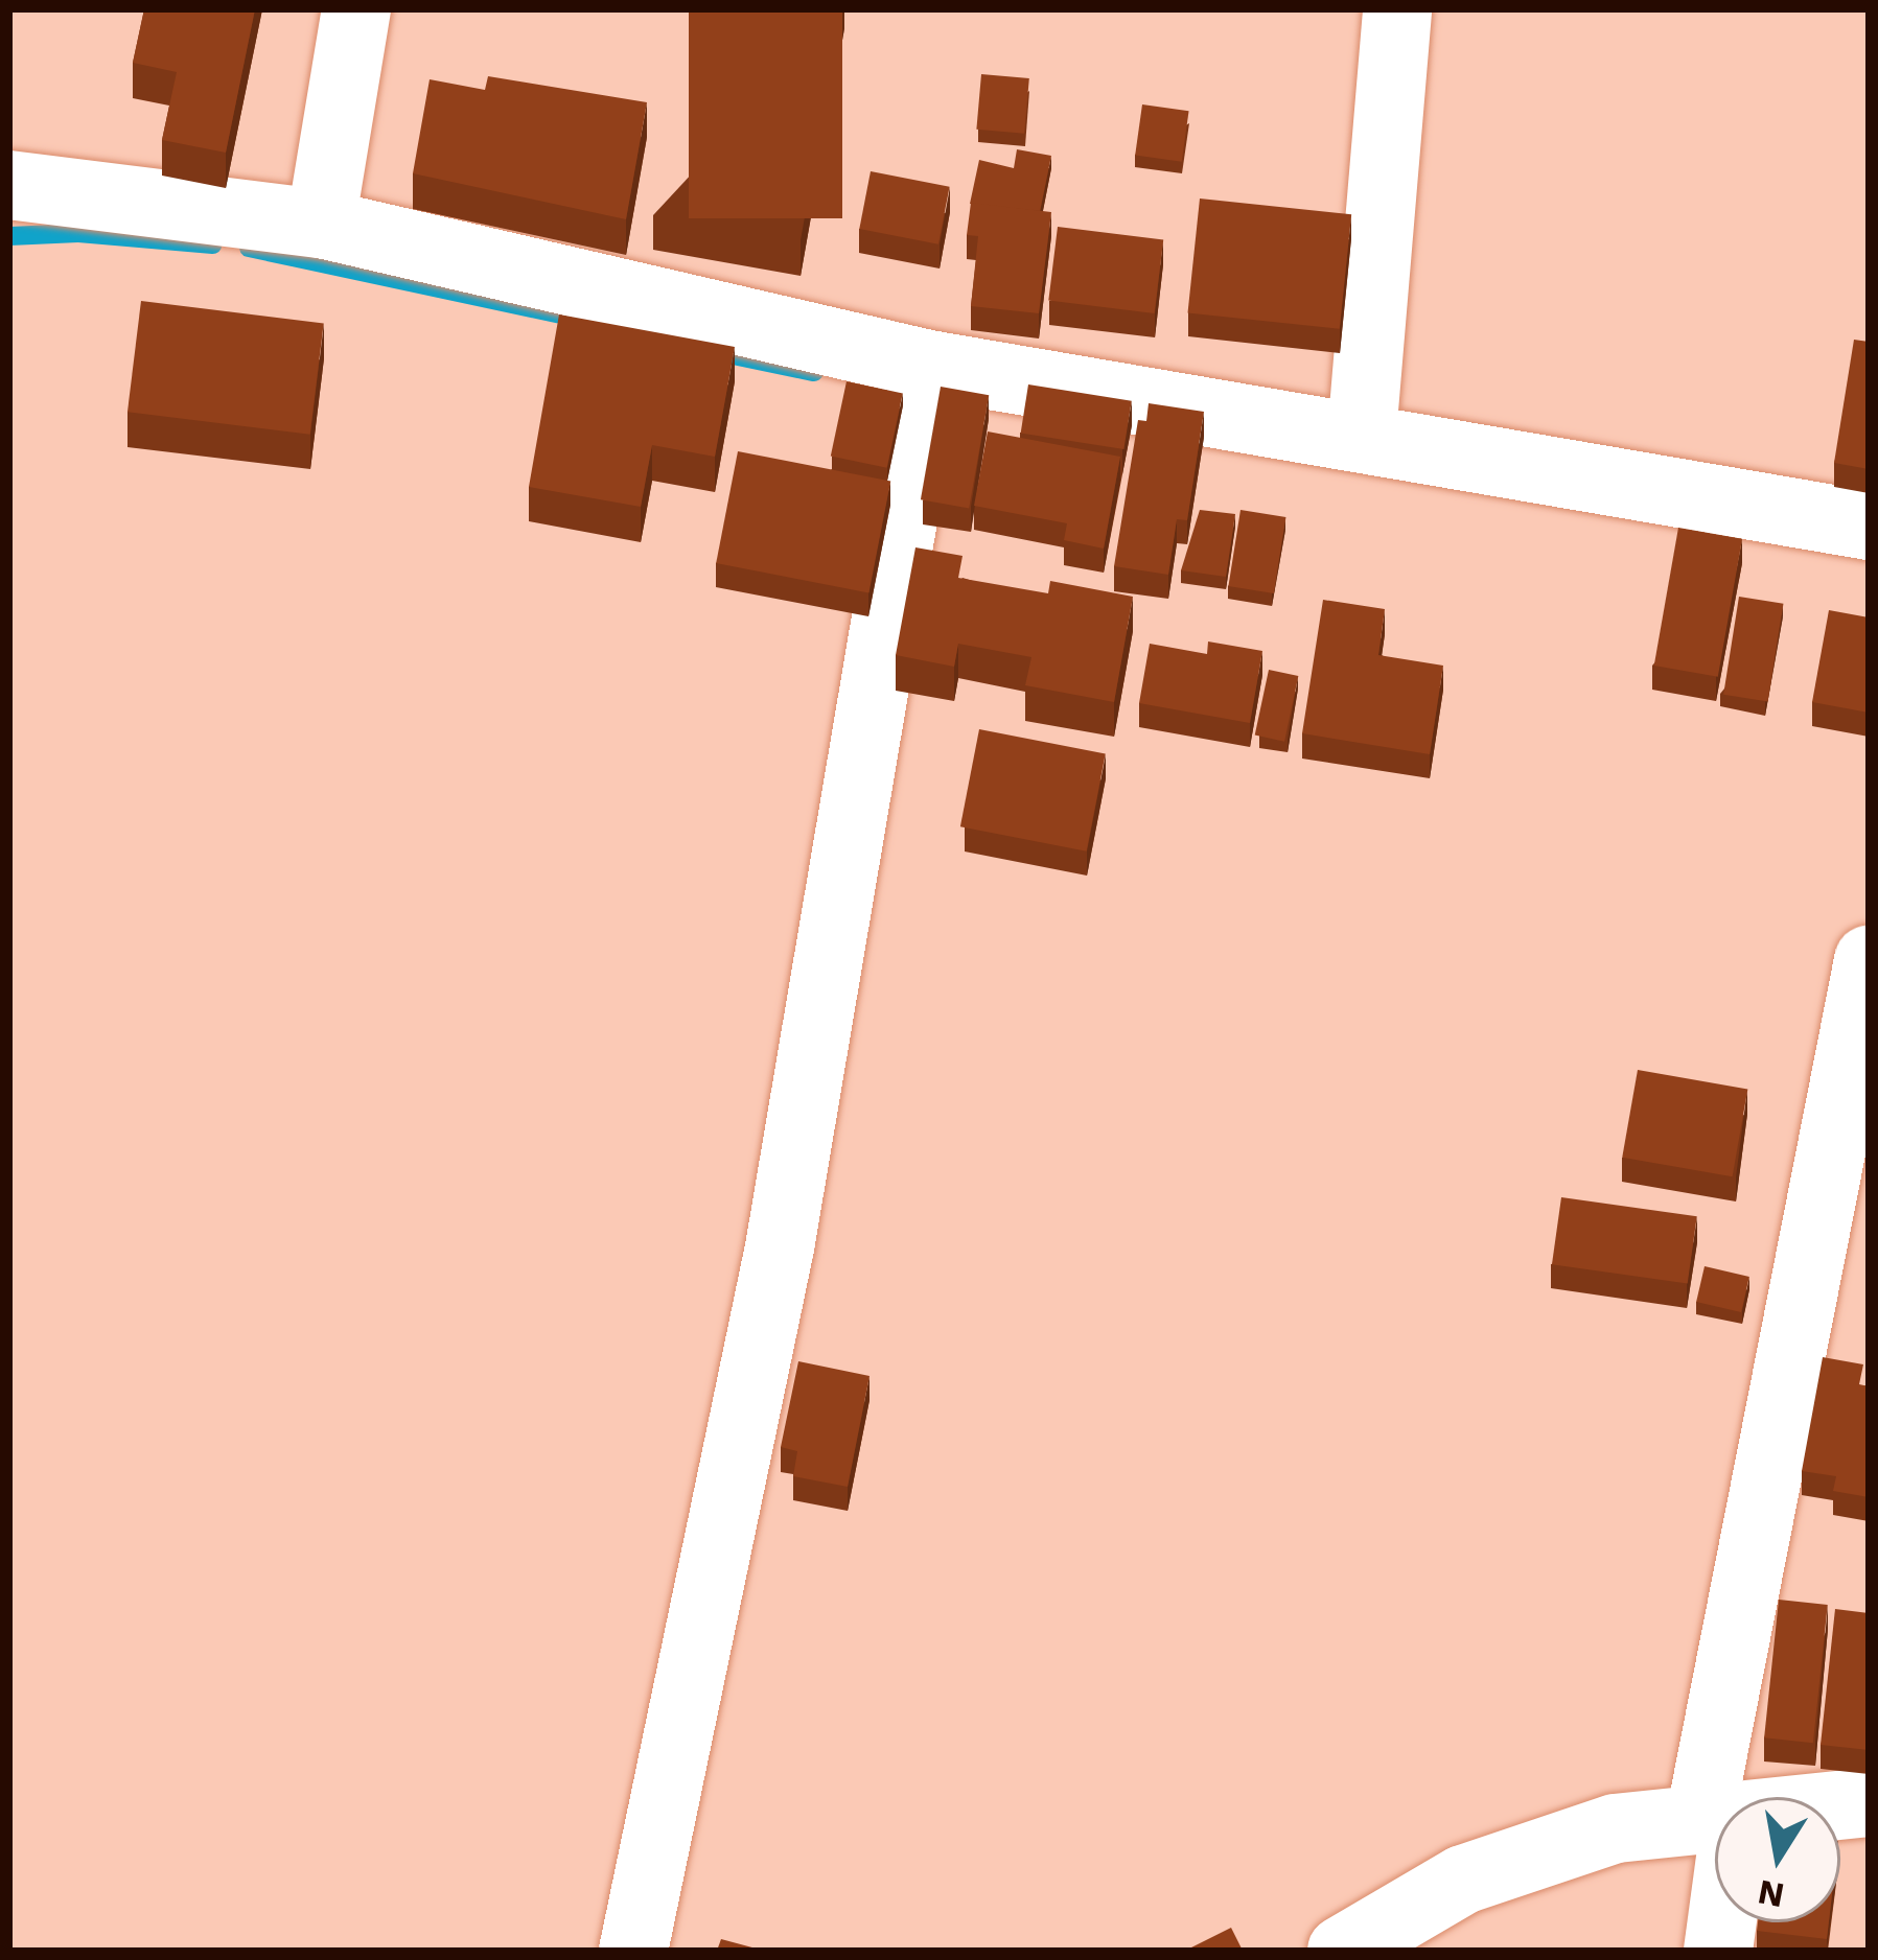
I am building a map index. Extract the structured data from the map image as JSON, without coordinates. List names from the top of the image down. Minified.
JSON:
{"north":"bottom"}
